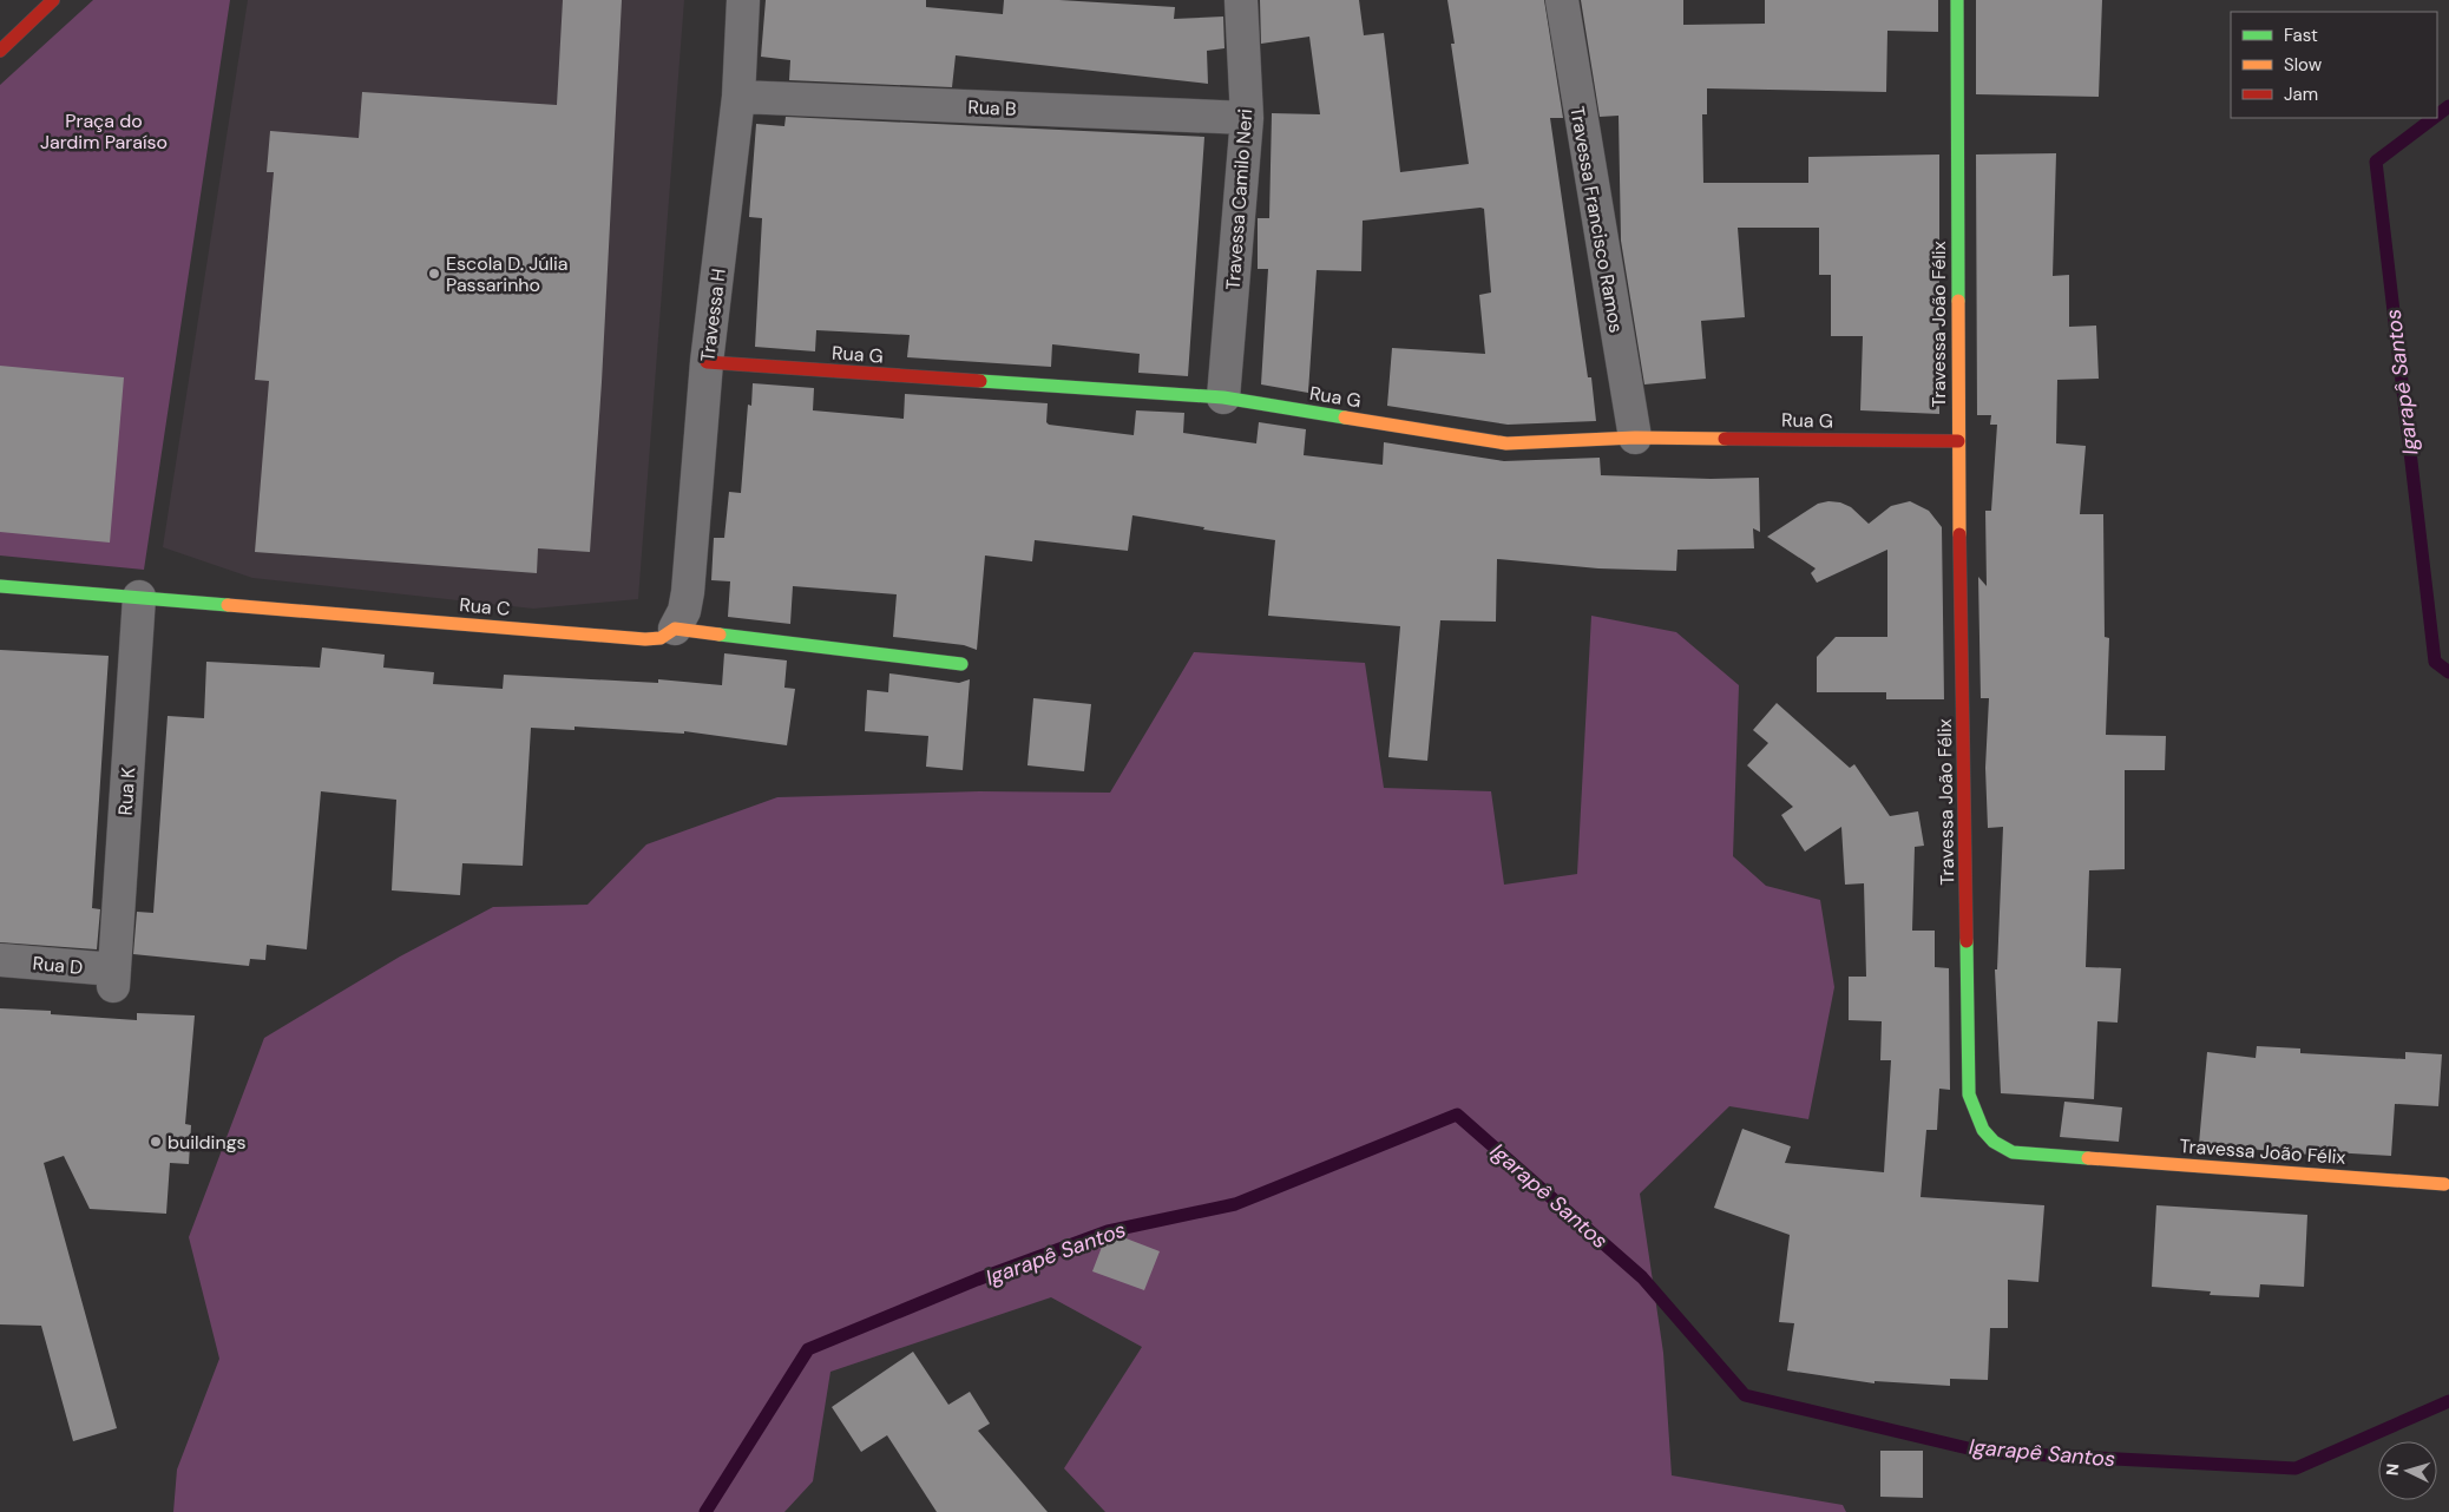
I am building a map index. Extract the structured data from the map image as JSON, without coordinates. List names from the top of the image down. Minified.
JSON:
{"streets":{"street":["Rua B","Travessa Camilo Neri","Travessa Francisco Ramos","Travessa H","Travessa João Félix","Rua G","Rua C","Rua K","Rua D"]},"crossings":[["Rua B","Travessa Camilo Neri"],["Rua B","Travessa H"],["Travessa Camilo Neri","Rua G"],["Travessa Francisco Ramos","Rua G"],["Travessa H","Rua G"],["Travessa H","Rua C"],["Travessa João Félix","Rua G"],["Rua C","Rua K"],["Rua K","Rua D"]],"water":["Igarapê Santos"],"parks":["Praça do Jardim Paraíso"],"places":["Escola D. Júlia Passarinho","buildings"],"legend":["Fast","Slow","Jam"],"north":"left"}
